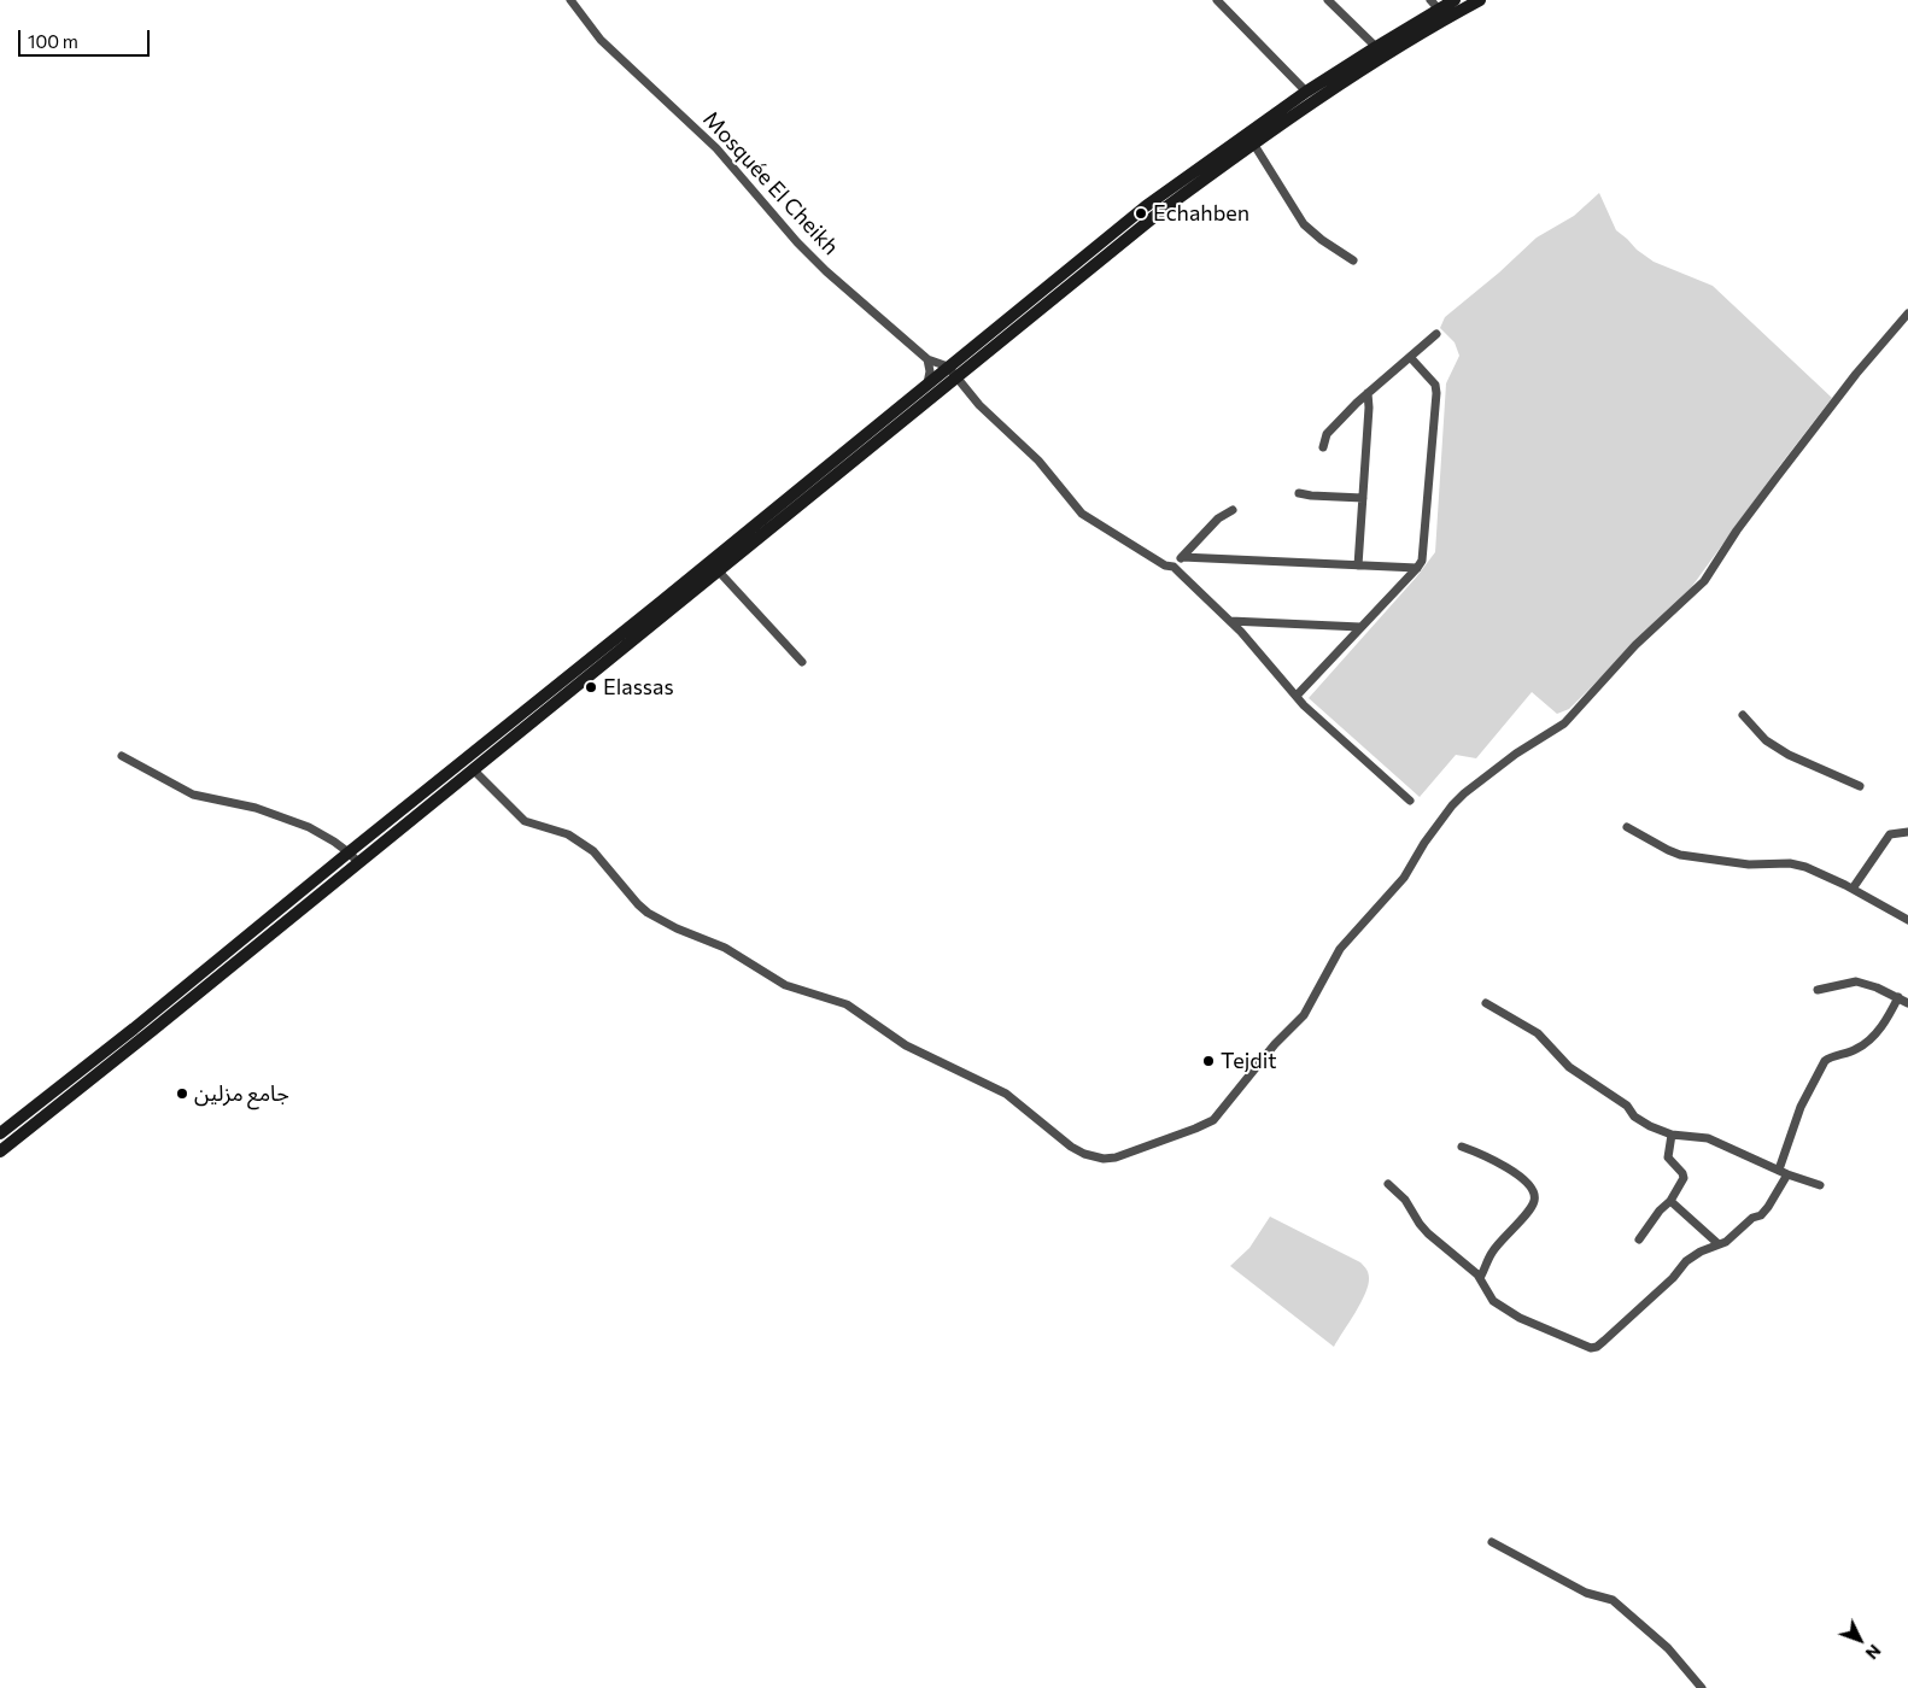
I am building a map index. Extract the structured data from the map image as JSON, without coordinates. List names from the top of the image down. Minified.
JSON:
{"streets":{"street":["Mosquée El Cheikh"]},"places":["Echahben","Elassas","Tejdit","جامع مزلين"],"scale_bar":"100 m","north":"bottom right"}
